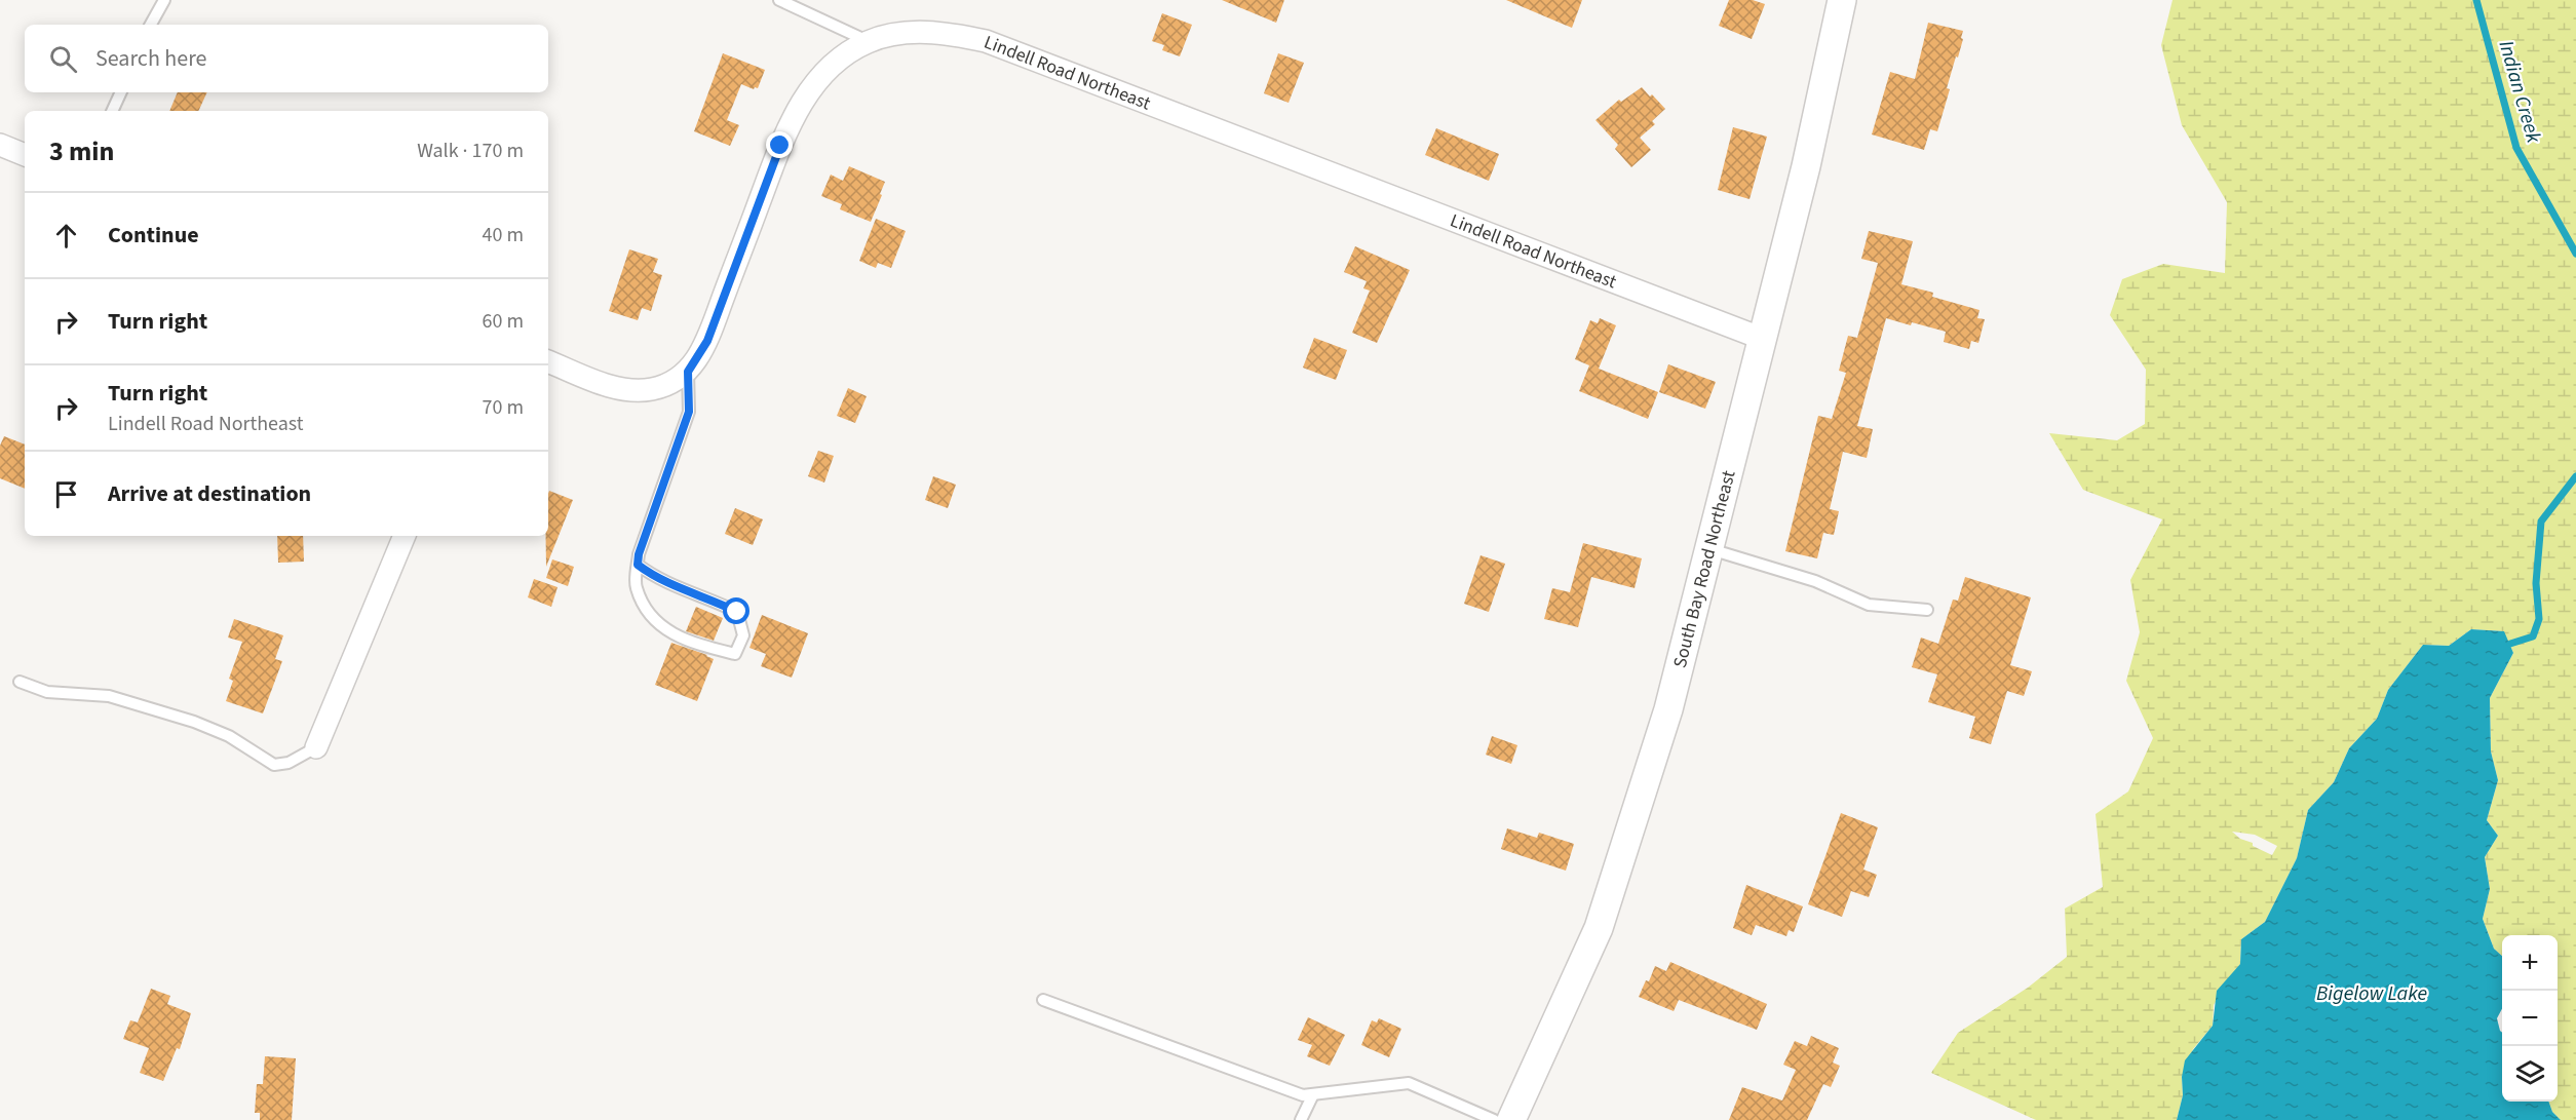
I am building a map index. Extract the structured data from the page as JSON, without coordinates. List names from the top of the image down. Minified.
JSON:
{"streets":{"street":["Lindell Road Northeast","South Bay Road Northeast"]},"crossings":[["Lindell Road Northeast","South Bay Road Northeast"]],"water":["Indian Creek","Bigelow Lake"],"page":{"search":"Search here","heading":["3 min","Walk · 170 m"],"list":[["Continue","40 m"],["Turn right","60 m"],["Turn right","Lindell Road Northeast","70 m"],"Arrive at destination"],"map_buttons":["+","−"]}}
